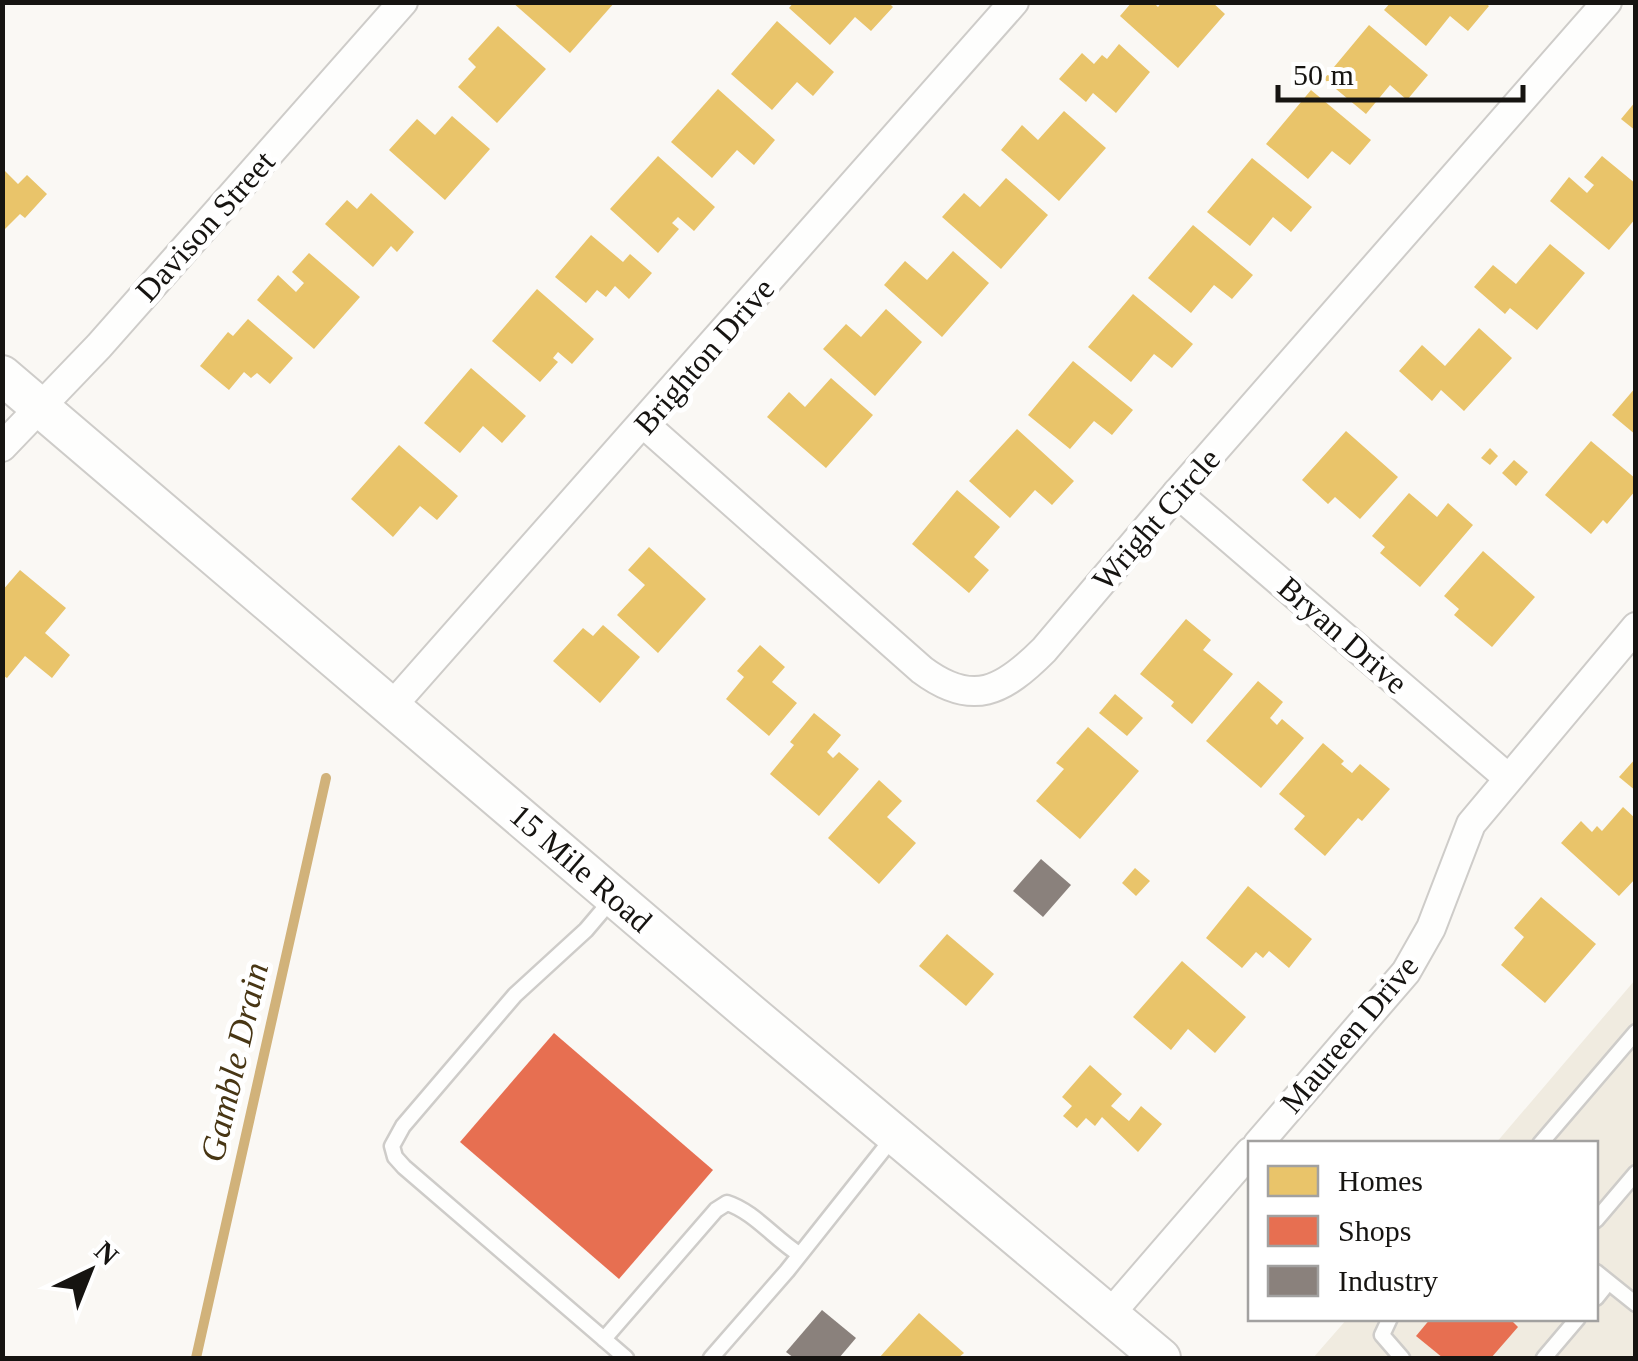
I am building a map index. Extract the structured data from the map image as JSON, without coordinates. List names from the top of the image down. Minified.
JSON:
{"streets":{"main road":["15 Mile Road"],"street":["Davison Street","Brighton Drive","Wright Circle","Bryan Drive","Maureen Drive"]},"crossings":[["Davison Street","15 Mile Road"],["Brighton Drive","Wright Circle"],["Brighton Drive","15 Mile Road"],["Wright Circle","Bryan Drive"],["Bryan Drive","Maureen Drive"]],"water":["Gamble Drain"],"legend":["Homes","Shops","Industry"],"scale_bar":"50 m","north":"top right"}
